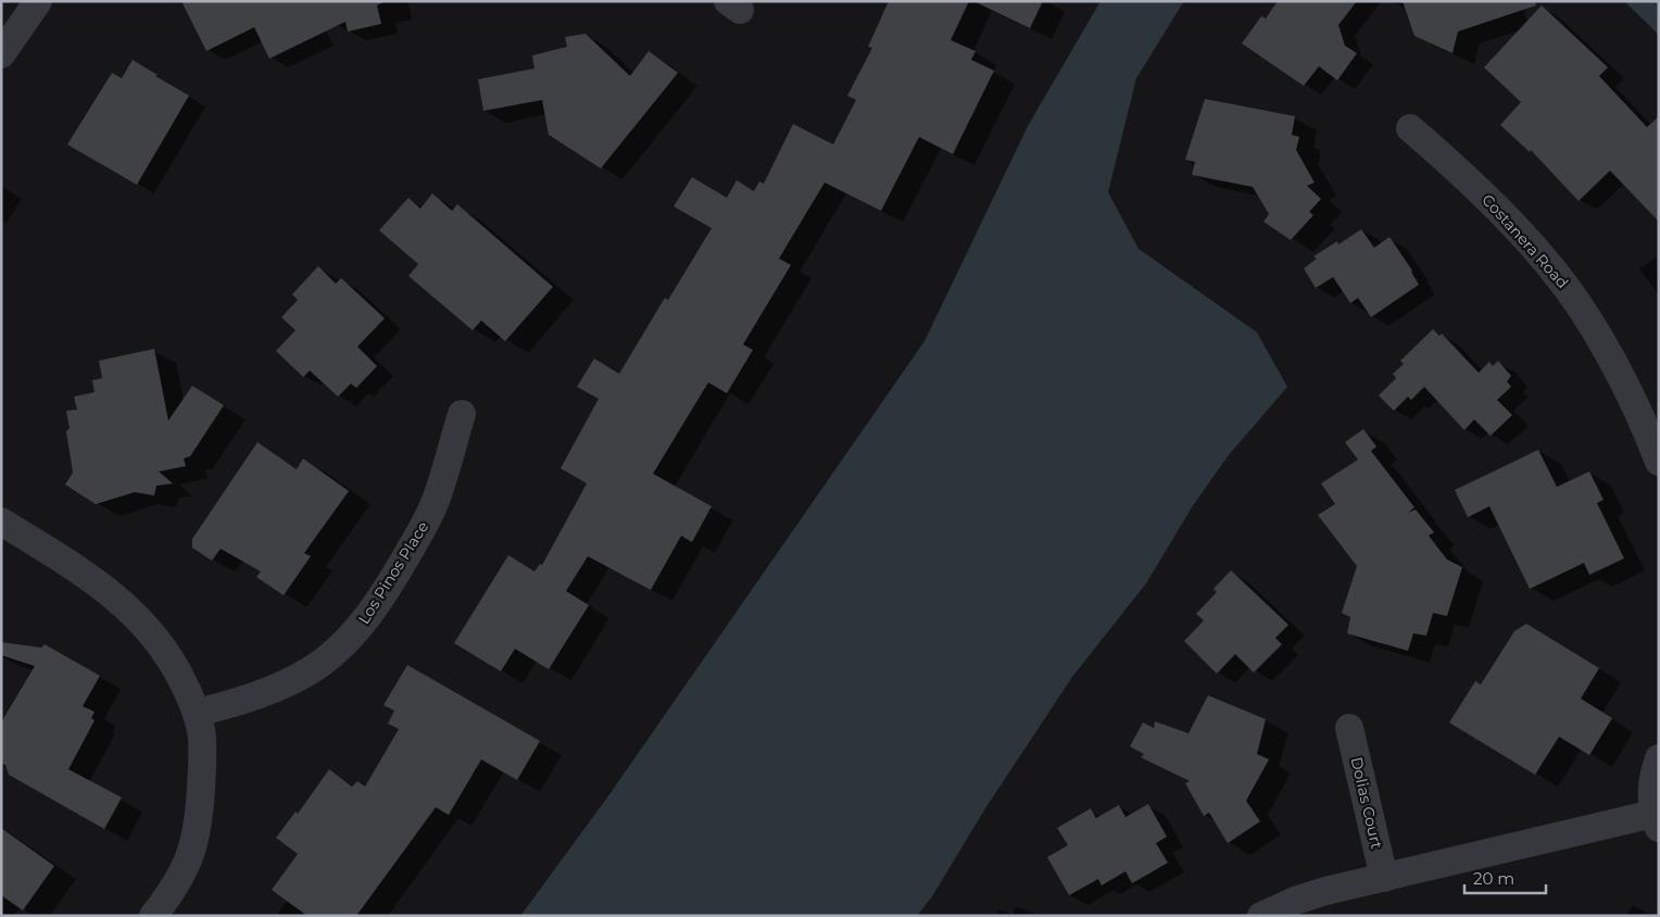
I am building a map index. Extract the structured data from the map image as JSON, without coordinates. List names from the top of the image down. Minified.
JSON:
{"streets":{"street":["Costanera Road","Los Pinos Place","Dolias Court"]},"scale_bar":"20 m"}
